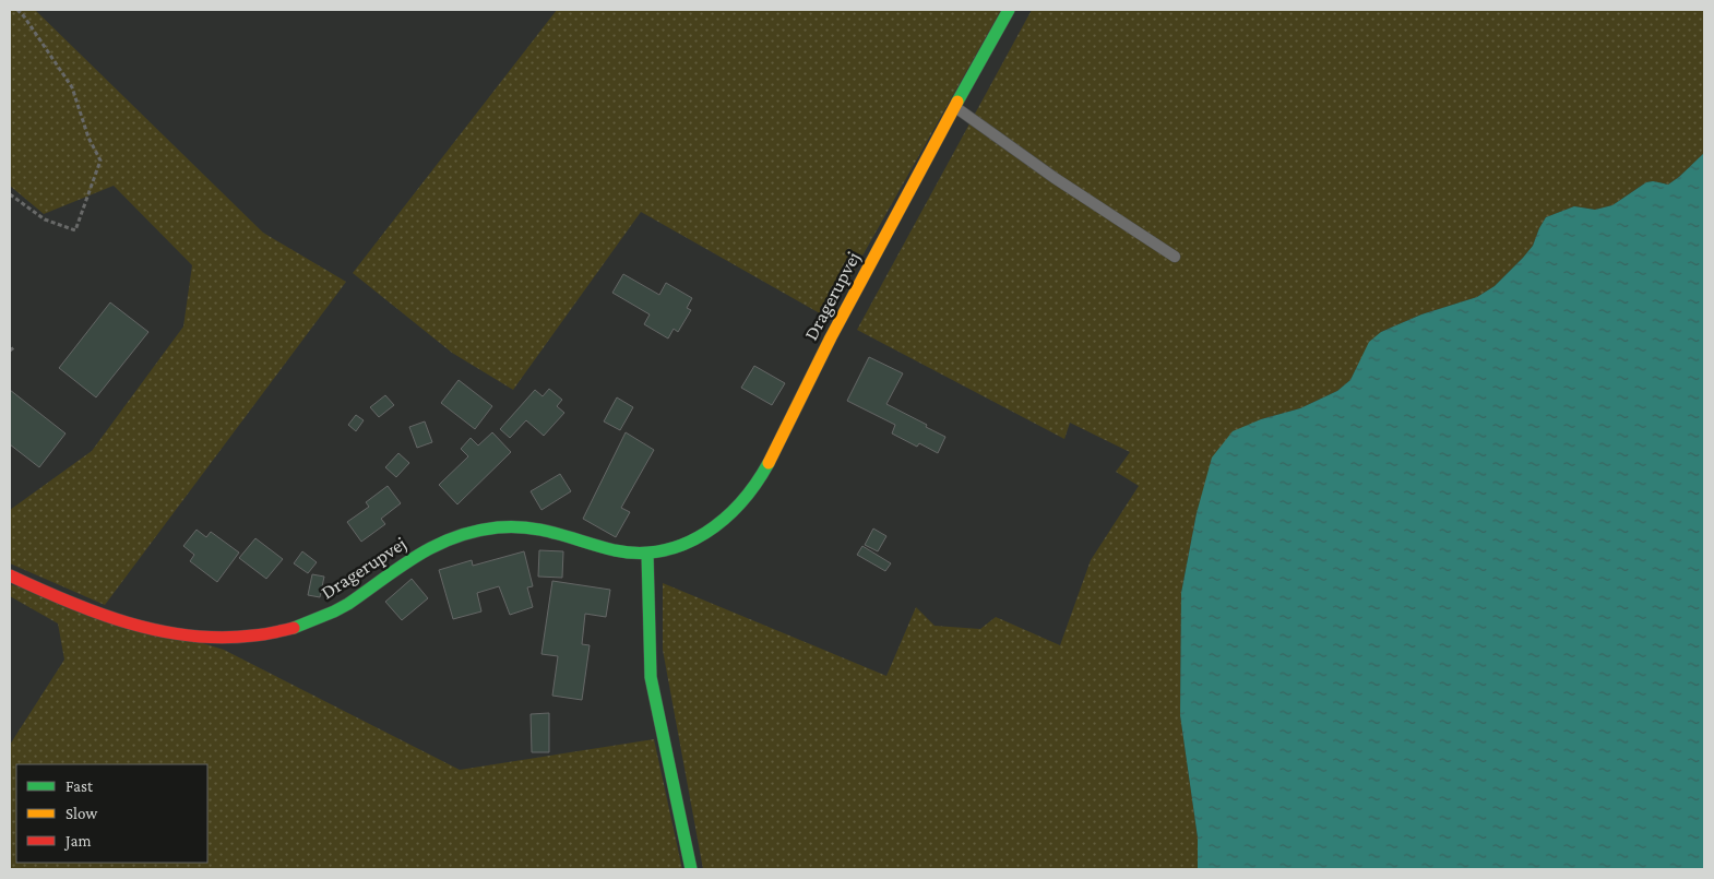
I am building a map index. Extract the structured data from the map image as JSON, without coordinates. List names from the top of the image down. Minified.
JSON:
{"streets":{"street":["Dragerupvej"]},"legend":["Fast","Slow","Jam"]}
